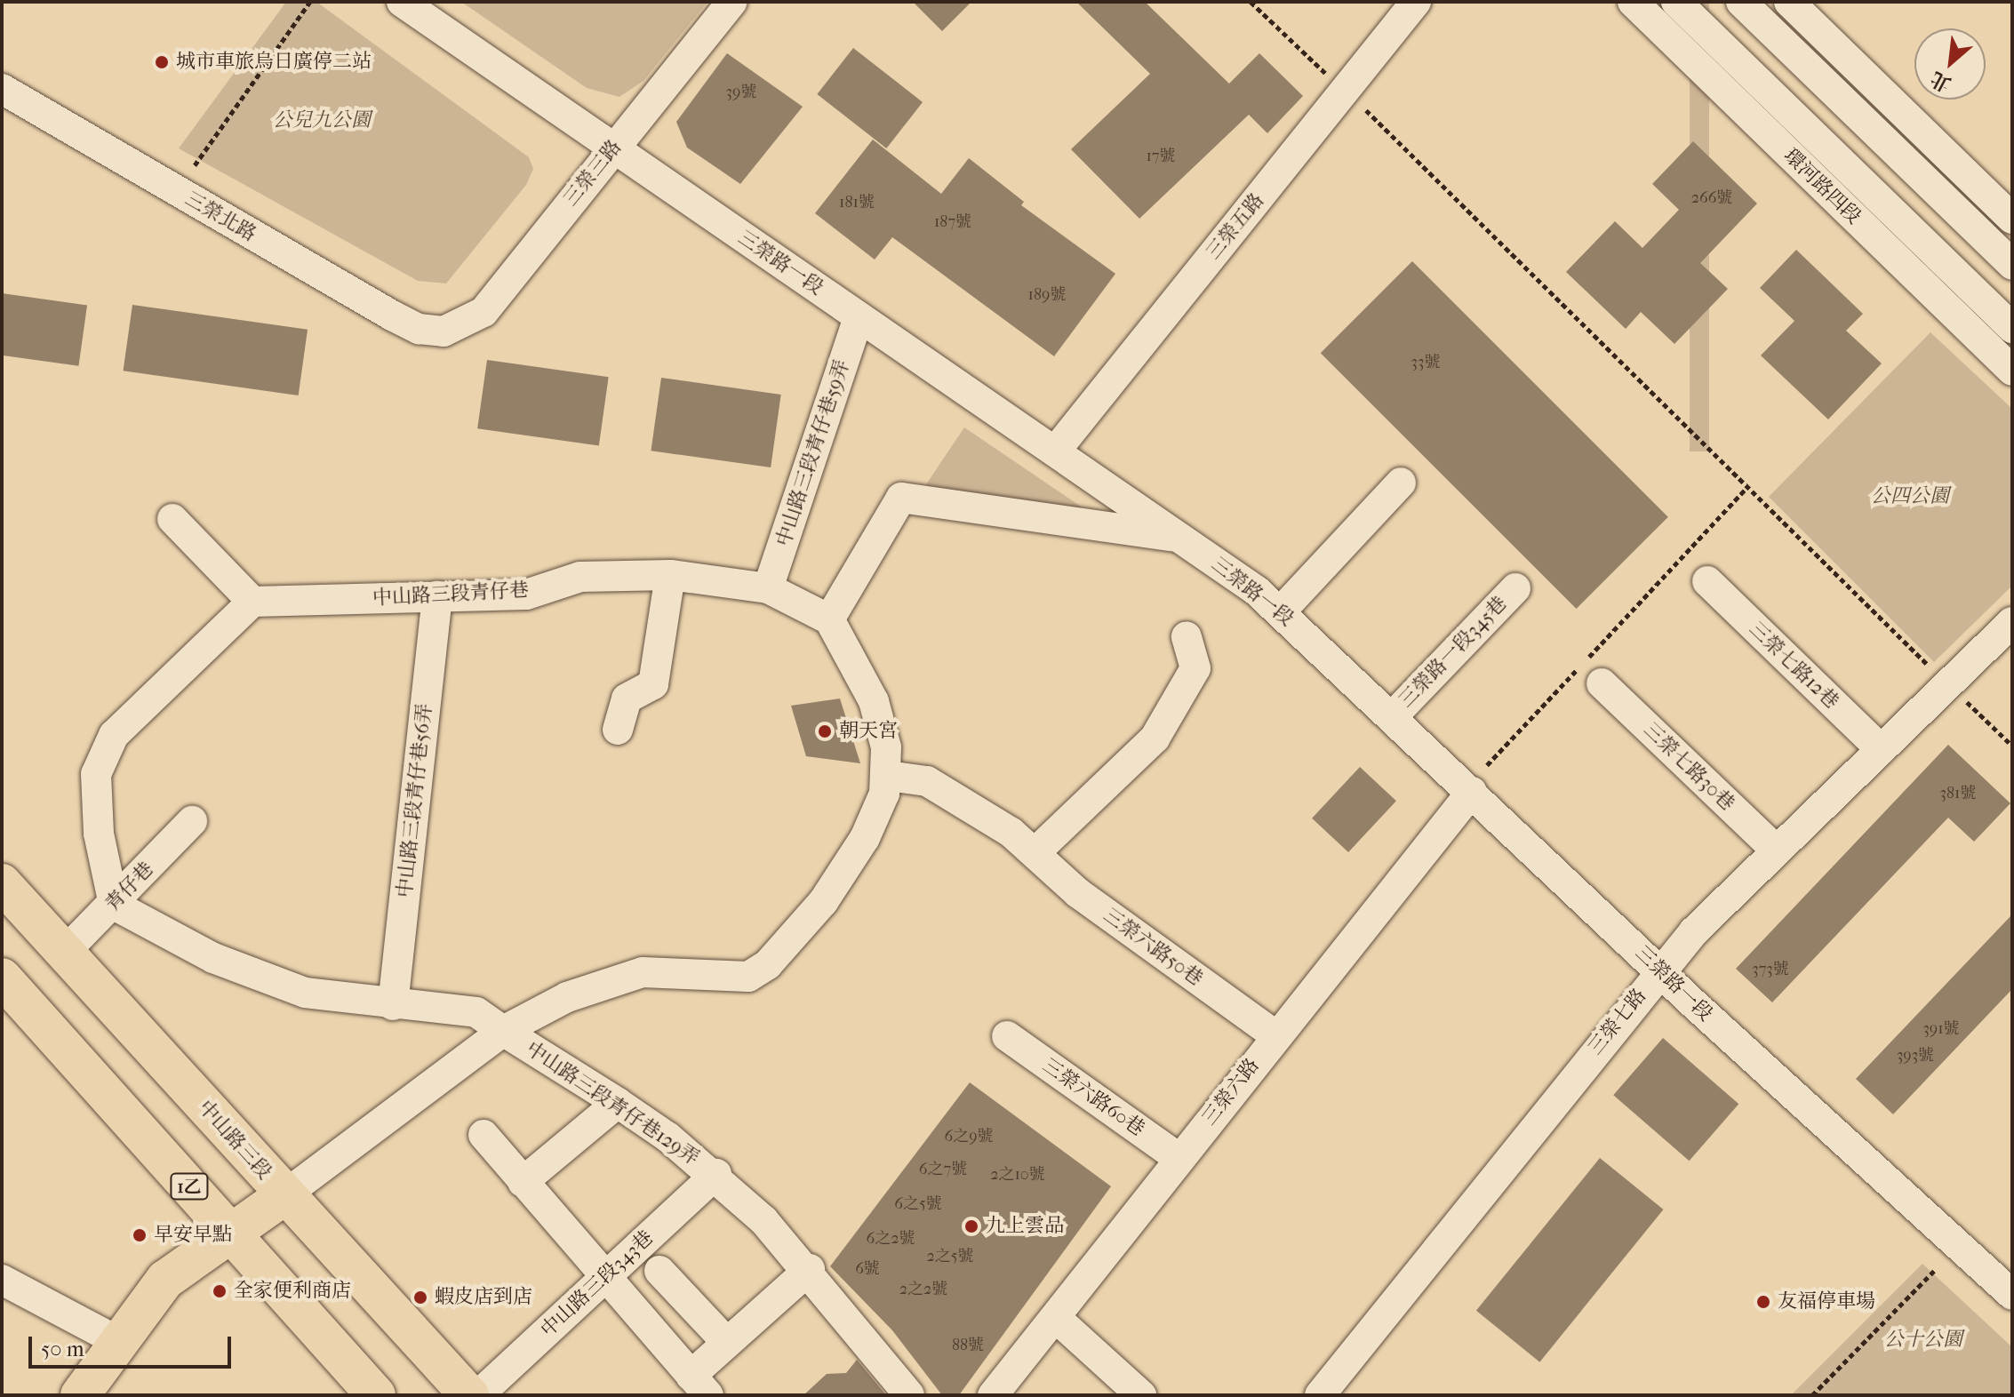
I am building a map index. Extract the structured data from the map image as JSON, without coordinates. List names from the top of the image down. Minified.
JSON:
{"streets":{"main road":["中山路三段","1乙"],"street":["三榮三路","環河路四段","三榮北路","三榮五路","三榮路一段","中山路三段青仔巷59弄","中山路三段青仔巷","三榮路一段345巷","三榮七路12巷","三榮七路30巷","中山路三段青仔巷56弄","青仔巷","三榮六路50巷","三榮七路","三榮六路","三榮六路60巷","中山路三段青仔巷129弄","中山路三段343巷"]},"crossings":[["三榮三路","三榮北路"],["三榮三路","三榮路一段"],["三榮五路","三榮路一段"],["三榮路一段","中山路三段青仔巷59弄"],["三榮路一段","三榮路一段345巷"],["三榮路一段","三榮七路"],["三榮路一段","三榮六路"],["中山路三段青仔巷59弄","中山路三段青仔巷"],["中山路三段青仔巷","中山路三段青仔巷56弄"],["三榮七路12巷","三榮七路"],["三榮七路30巷","三榮七路"],["青仔巷","中山路三段"],["三榮六路50巷","三榮六路"],["三榮六路","三榮六路60巷"],["中山路三段青仔巷129弄","中山路三段343巷"]],"parks":["公兒九公園","公四公園","公十公園"],"places":["城市車旅烏日廣停二站","朝天宮","九上雲品","早安早點","全家便利商店","蝦皮店到店","友福停車場"],"house_numbers":["39號","17號","266號","181號","187號","189號","33號","381號","373號","391號","393號","6之9號","6之7號","2之10號","6之5號","6之2號","2之5號","6號","2之2號","88號"],"scale_bar":"50 m","north":"bottom left"}
